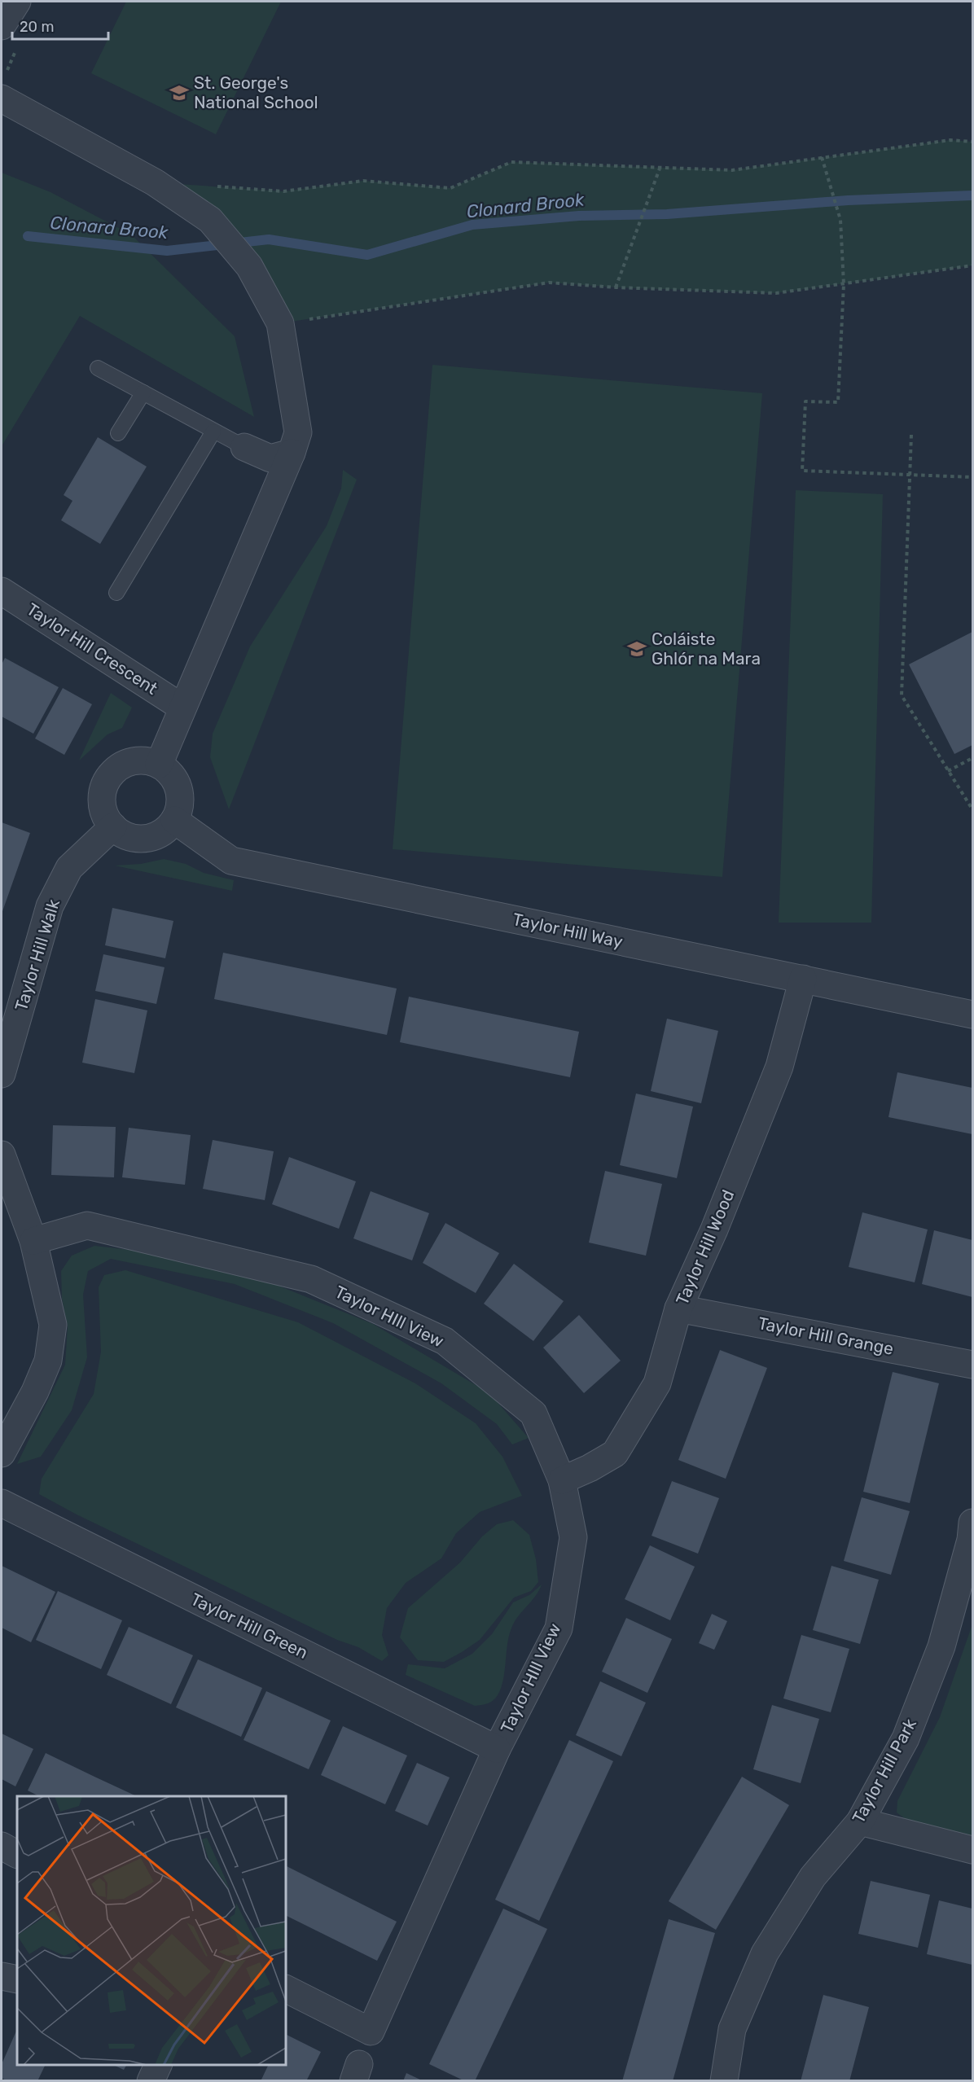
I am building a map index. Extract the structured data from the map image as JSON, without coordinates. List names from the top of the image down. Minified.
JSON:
{"streets":{"street":["Taylor Hill Crescent","Taylor Hill Way","Taylor Hill Walk","Taylor Hill Wood","Taylor HIll View","Taylor Hill Grange","Taylor Hill Green","Taylor Hill Park"]},"crossings":[["Taylor Hill Way","Taylor Hill Walk"],["Taylor Hill Way","Taylor Hill Wood"],["Taylor Hill Wood","Taylor HIll View"],["Taylor Hill Wood","Taylor Hill Grange"],["Taylor HIll View","Taylor Hill Green"]],"water":["Clonard Brook"],"places":{"school or university":["St. George's National School","Coláiste Ghlór na Mara"]},"scale_bar":"20 m"}
